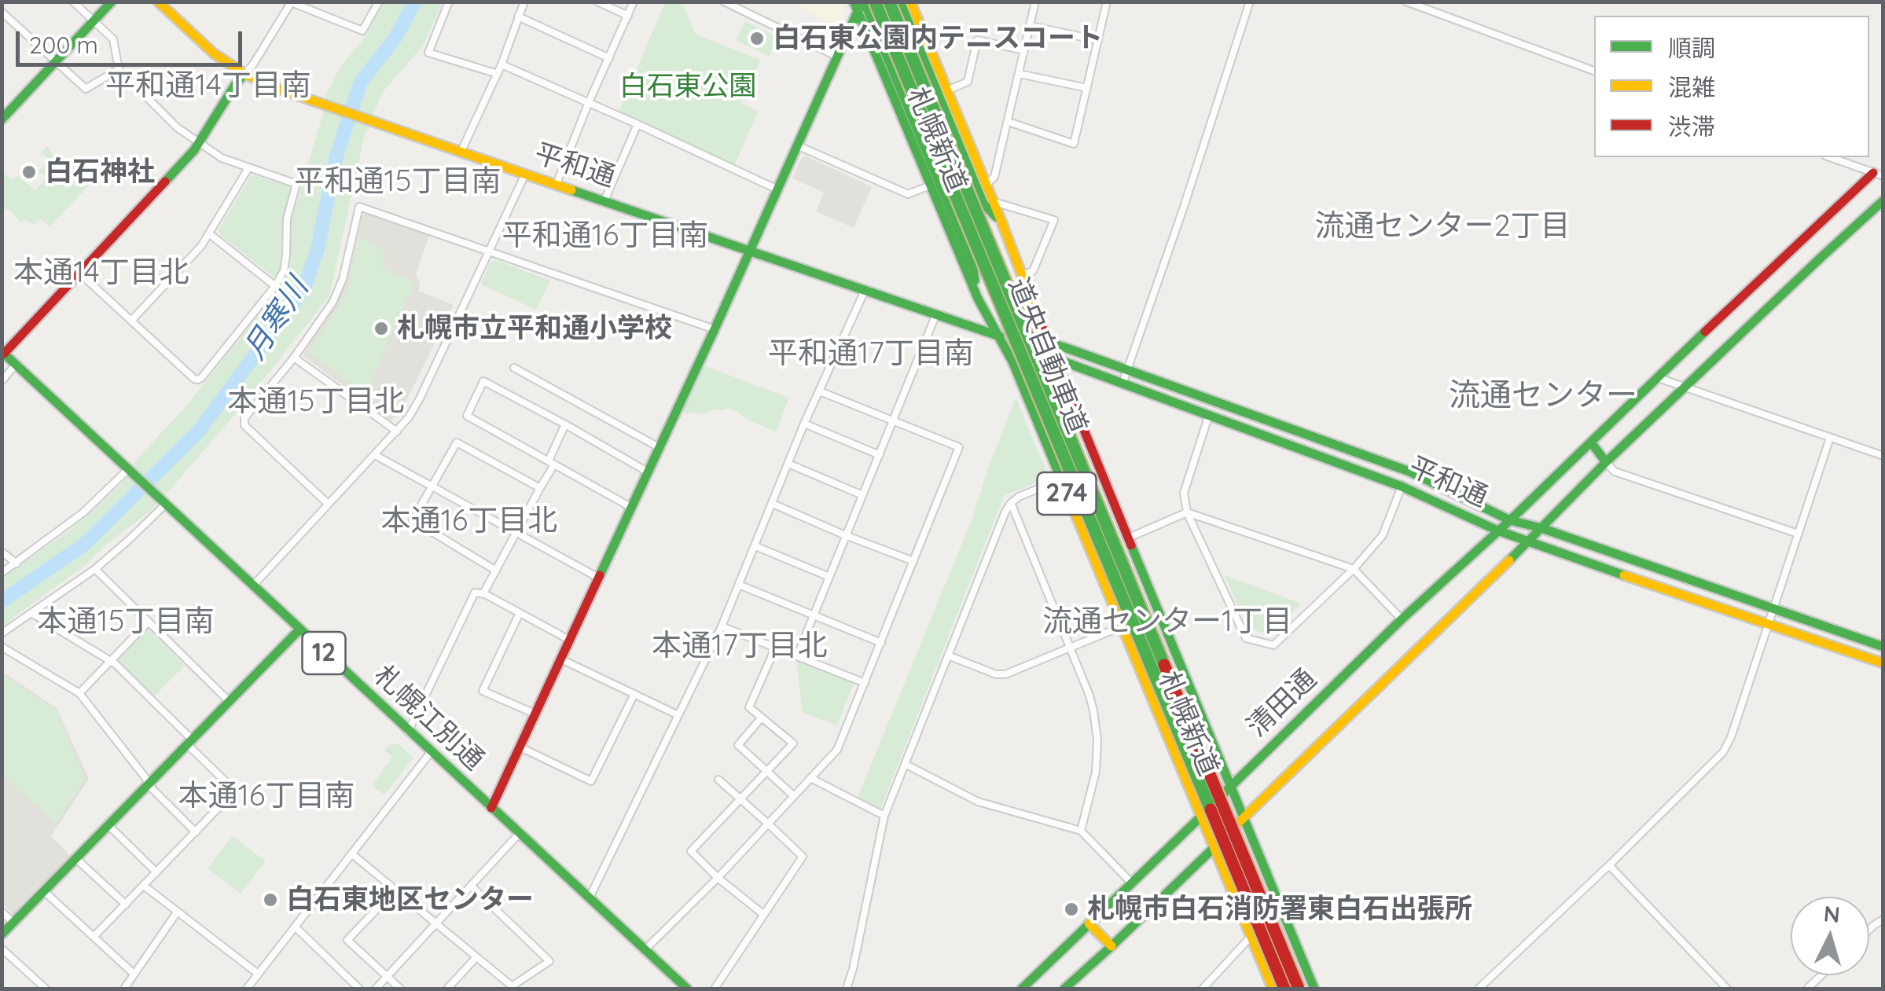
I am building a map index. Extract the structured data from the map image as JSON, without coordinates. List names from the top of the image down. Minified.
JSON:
{"streets":{"main road":["札幌新道","平和通","道央自動車道","274","12","清田通","札幌江別通"]},"crossings":[["札幌新道","平和通"],["札幌新道","清田通"],["平和通","清田通"]],"districts":["平和通14丁目南","平和通15丁目南","流通センター2丁目","平和通16丁目南","本通14丁目北","平和通17丁目南","流通センター","本通15丁目北","本通16丁目北","本通15丁目南","流通センター1丁目","本通17丁目北","本通16丁目南"],"water":["月寒川"],"parks":["白石東公園"],"places":["白石東公園内テニスコート","白石神社","札幌市立平和通小学校","白石東地区センター","札幌市白石消防署東白石出張所"],"legend":["順調","混雑","渋滞"],"scale_bar":"200 m","north":"top"}
